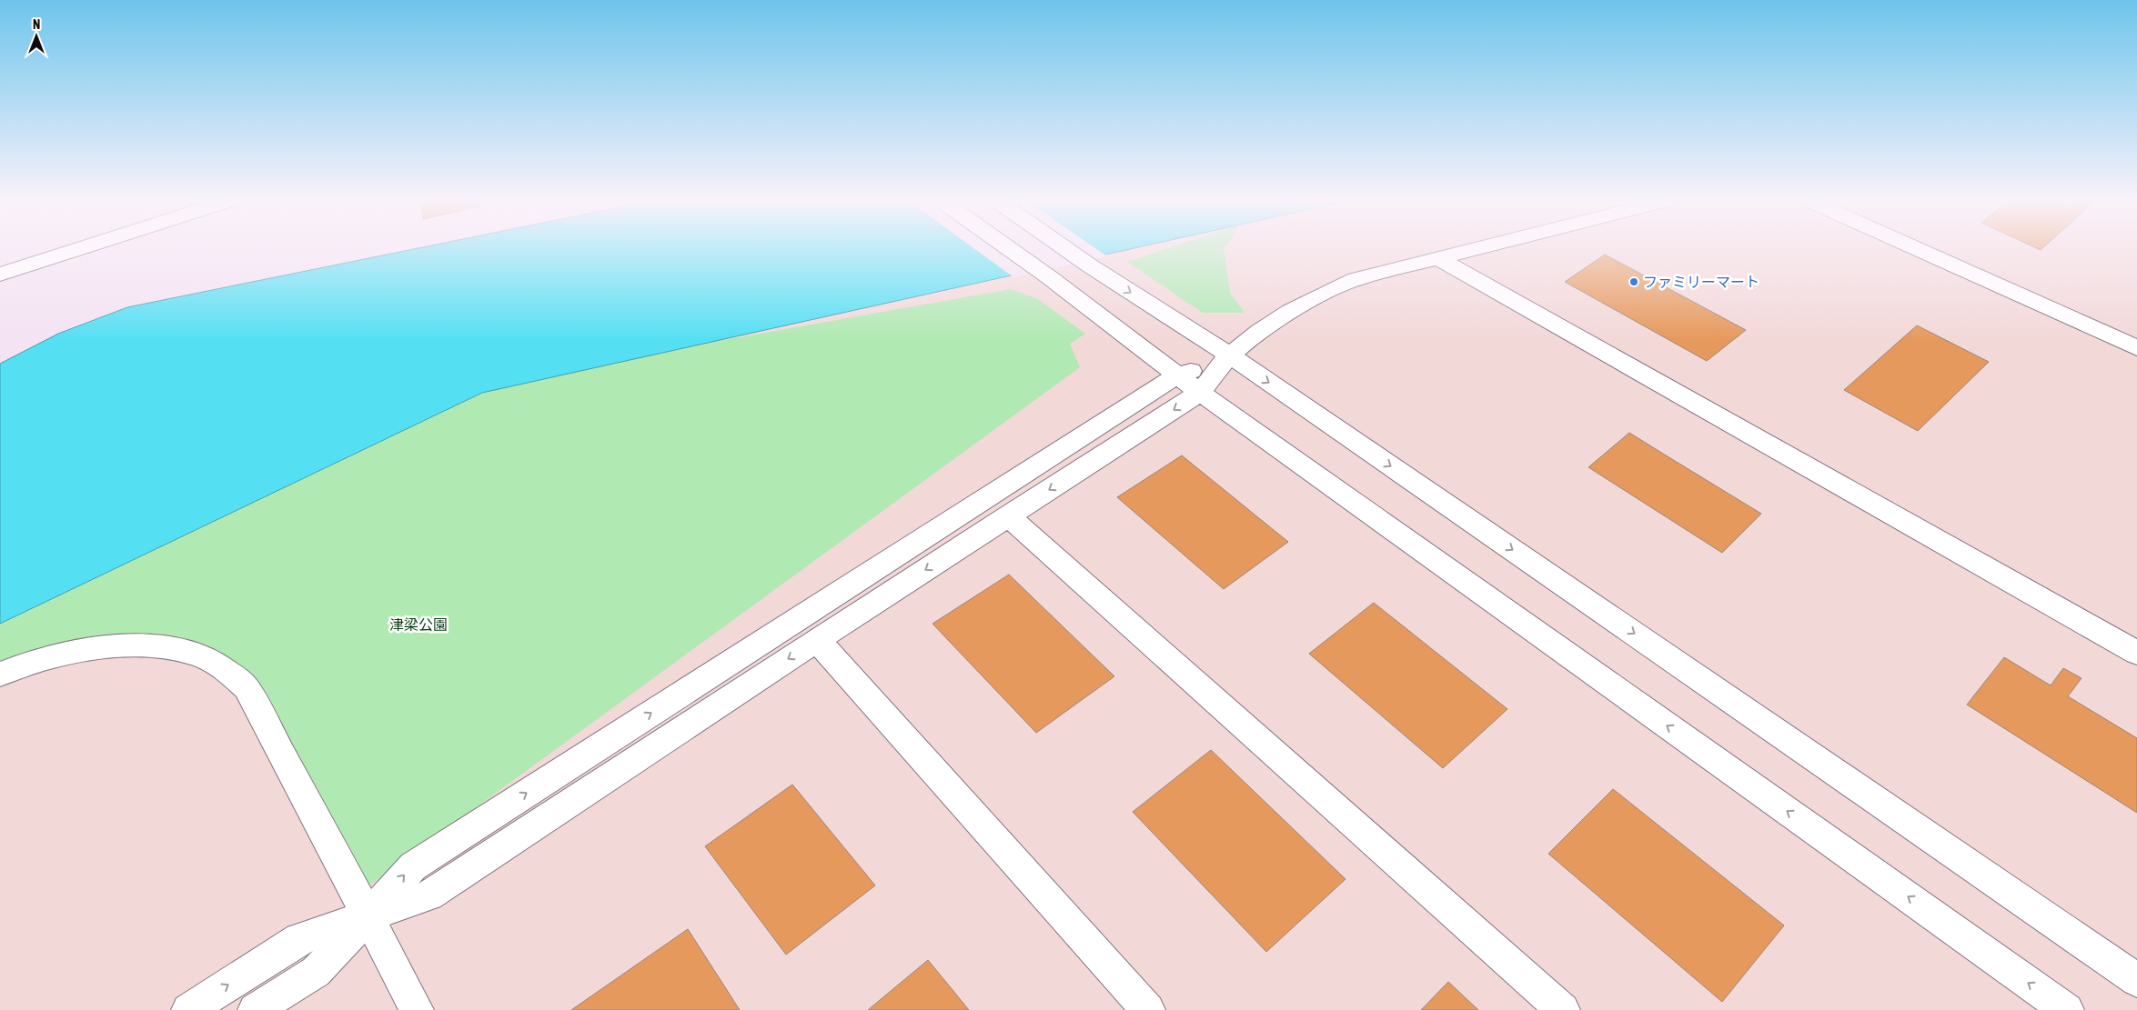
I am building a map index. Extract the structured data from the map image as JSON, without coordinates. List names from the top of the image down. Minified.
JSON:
{"parks":["津梁公園"],"places":["ファミリーマート"],"north":"top"}
